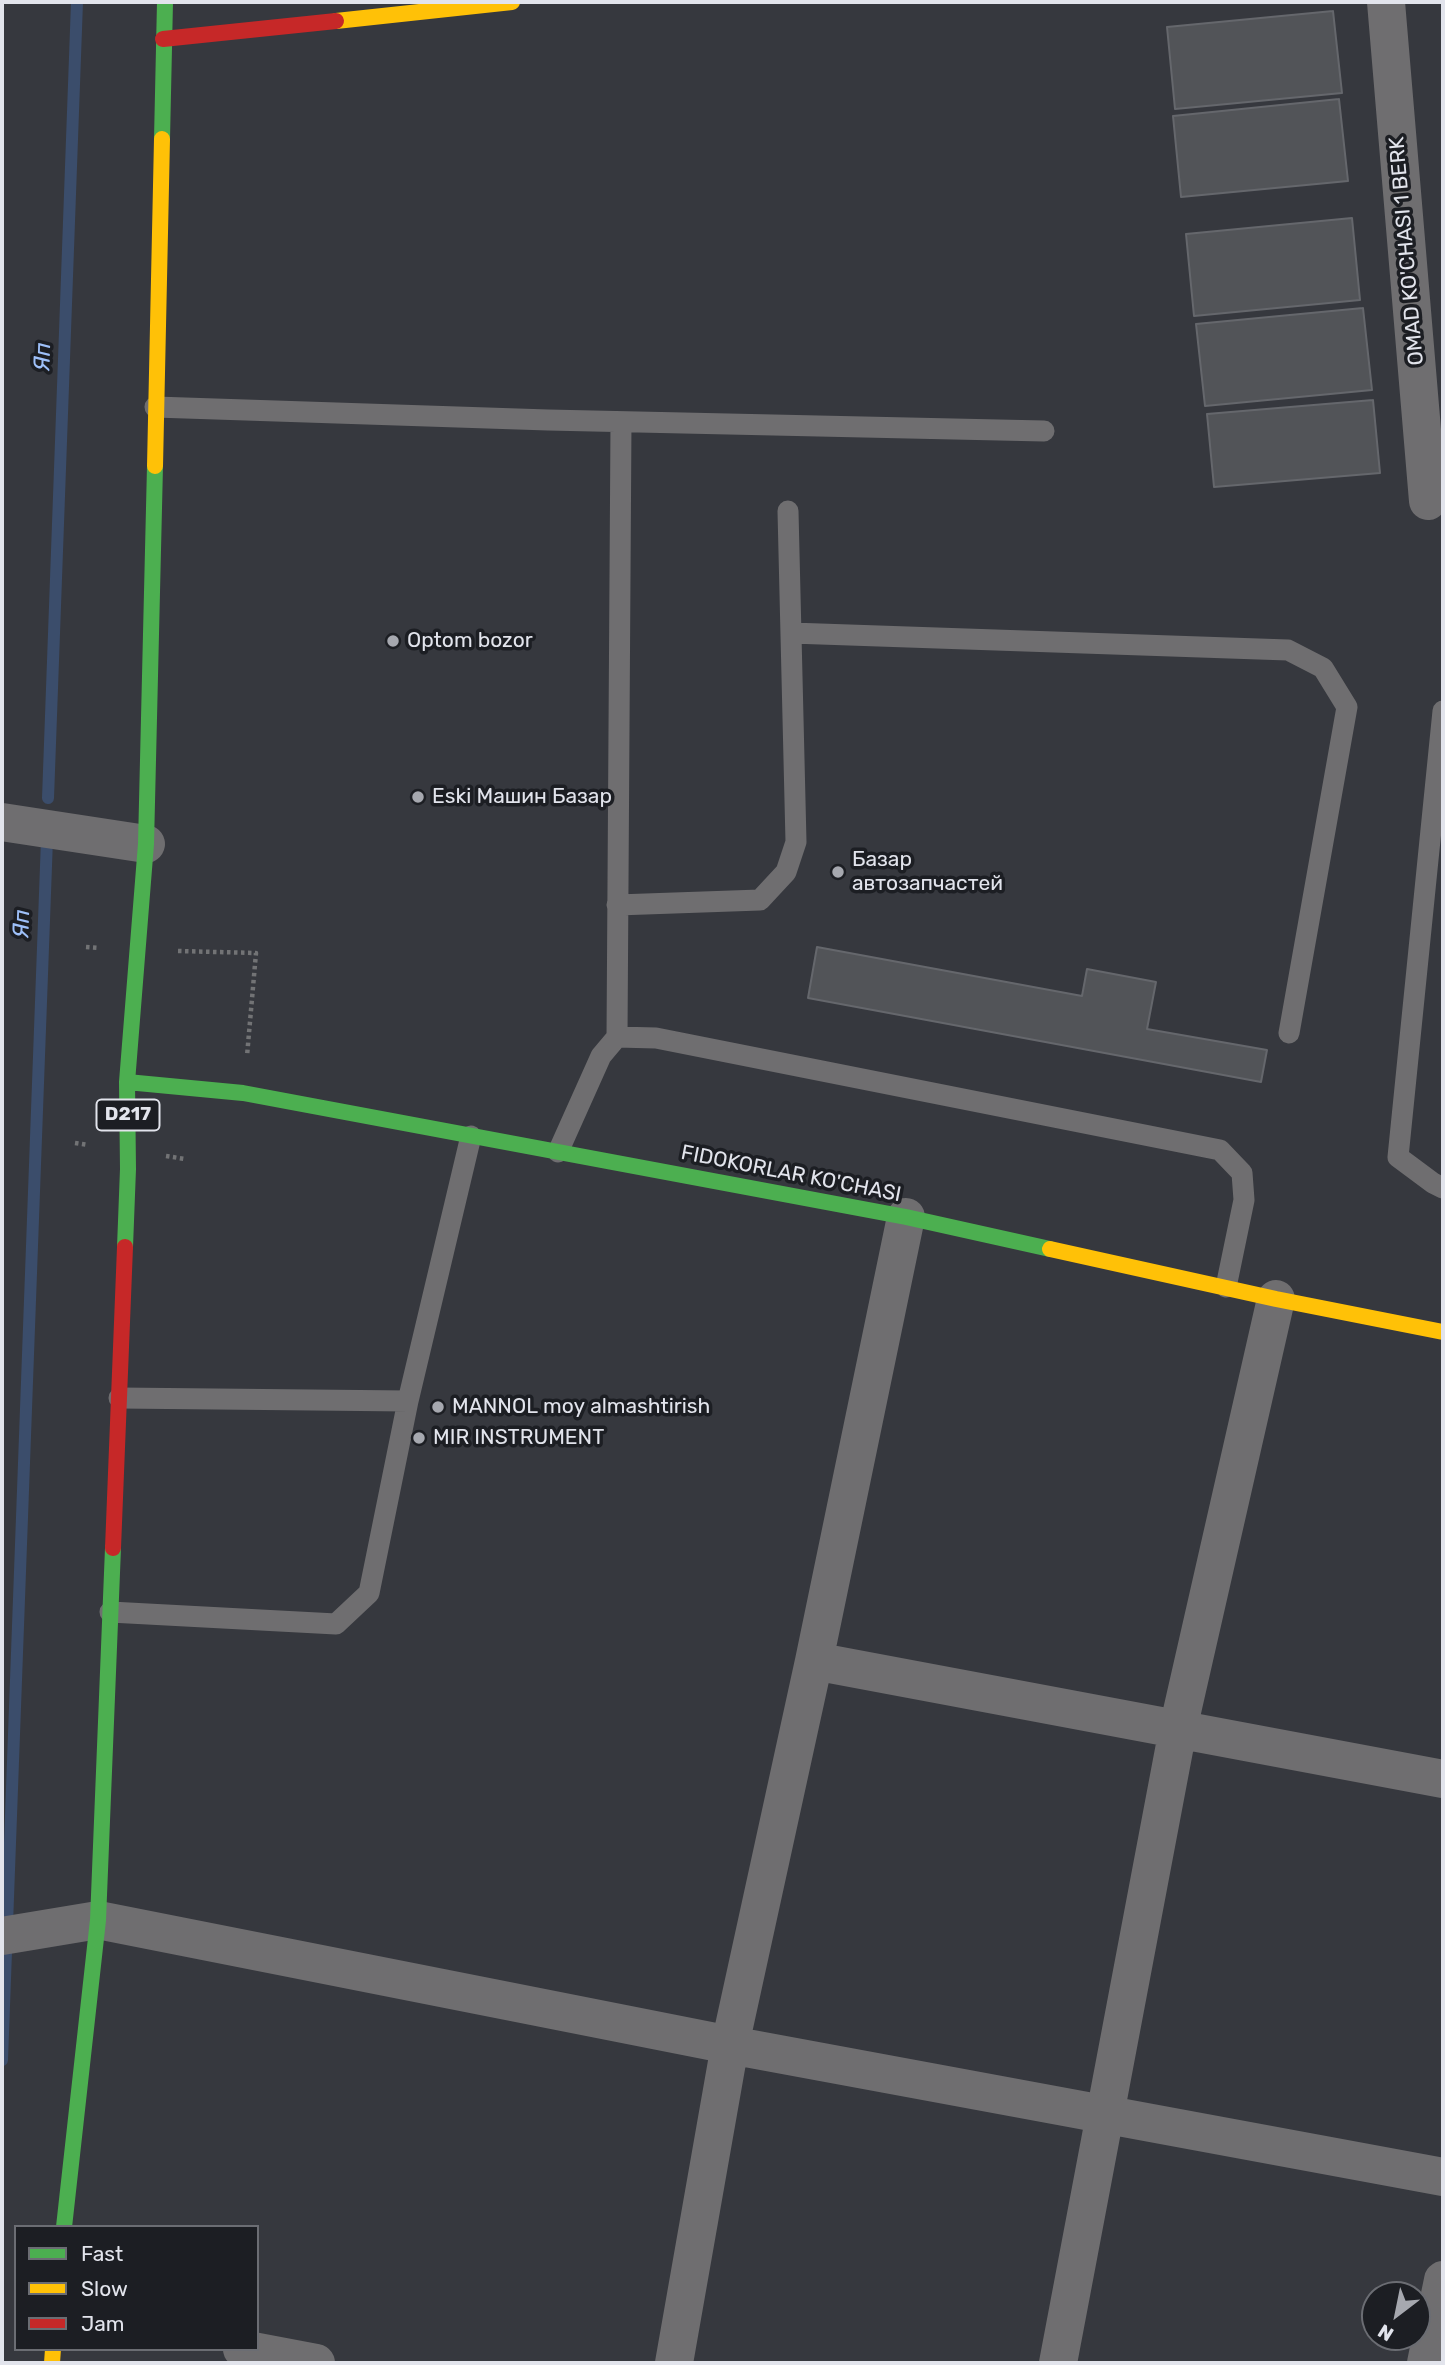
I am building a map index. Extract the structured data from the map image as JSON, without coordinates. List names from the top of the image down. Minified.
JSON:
{"streets":{"main road":["D217","FIDOKORLAR KO'CHASI"],"street":["OMAD KO'CHASI 1 BERK"]},"crossings":[["D217","FIDOKORLAR KO'CHASI"]],"water":["Яп"],"places":["Optom bozor","Eski Машин Базар","Базар автозапчастей","MANNOL moy almashtirish","MIR INSTRUMENT"],"legend":["Fast","Slow","Jam"],"north":"bottom left"}
